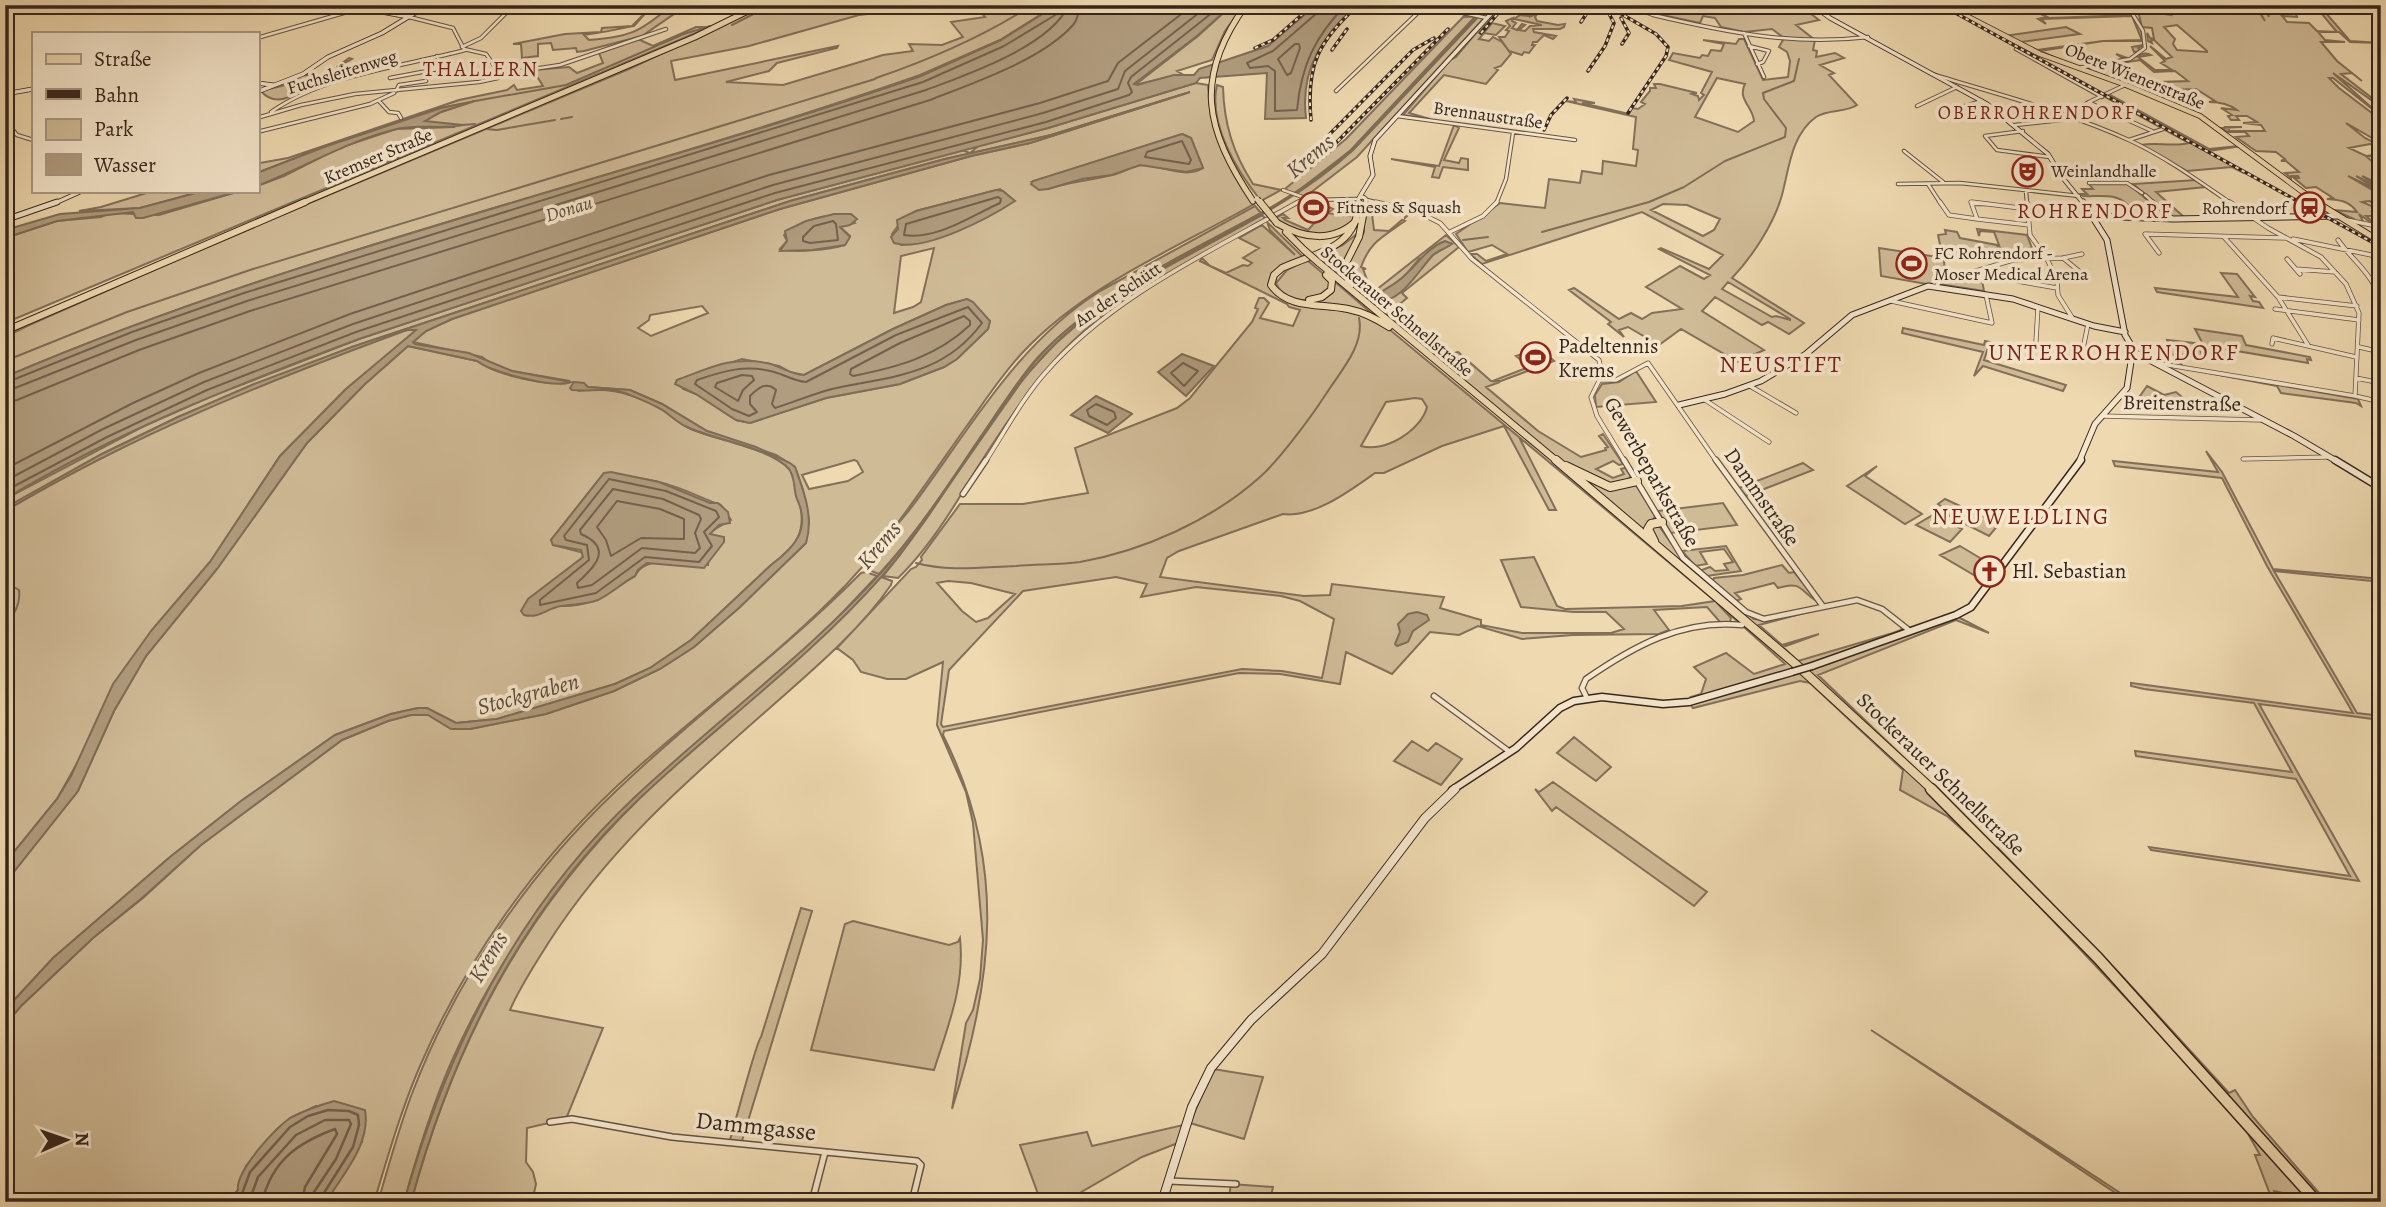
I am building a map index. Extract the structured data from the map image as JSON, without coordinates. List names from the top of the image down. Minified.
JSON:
{"streets":{"highway":["Kremser Straße","Stockerauer Schnellstraße"],"main road":["Obere Wienerstraße"],"street":["Fuchsleitenweg","Brennaustraße","An der Schütt","Breitenstraße","Gewerbeparkstraße","Dammstraße","Dammgasse"]},"crossings":[["Gewerbeparkstraße","Dammstraße"]],"districts":["THALLERN","OBERROHRENDORF","ROHRENDORF","UNTERROHRENDORF","NEUSTIFT","NEUWEIDLING"],"water":["Krems","Donau","Stockgraben"],"places":{"theatre":["Weinlandhalle"],"sports":["Fitness & Squash","FC Rohrendorf - Moser Medical Arena","Padeltennis Krems"],"station":["Rohrendorf"],"church":["Hl. Sebastian"]},"legend":["Straße","Bahn","Park","Wasser"],"north":"right"}
